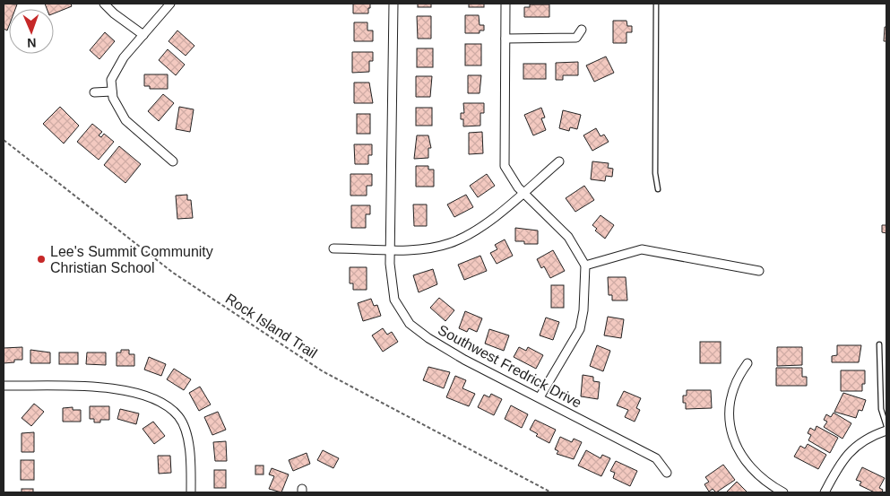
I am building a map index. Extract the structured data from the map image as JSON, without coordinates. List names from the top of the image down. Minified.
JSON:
{"streets":{"street":["Southwest Fredrick Drive"],"path":["Rock Island Trail"]},"places":["Lee's Summit Community Christian School"],"north":"bottom"}
